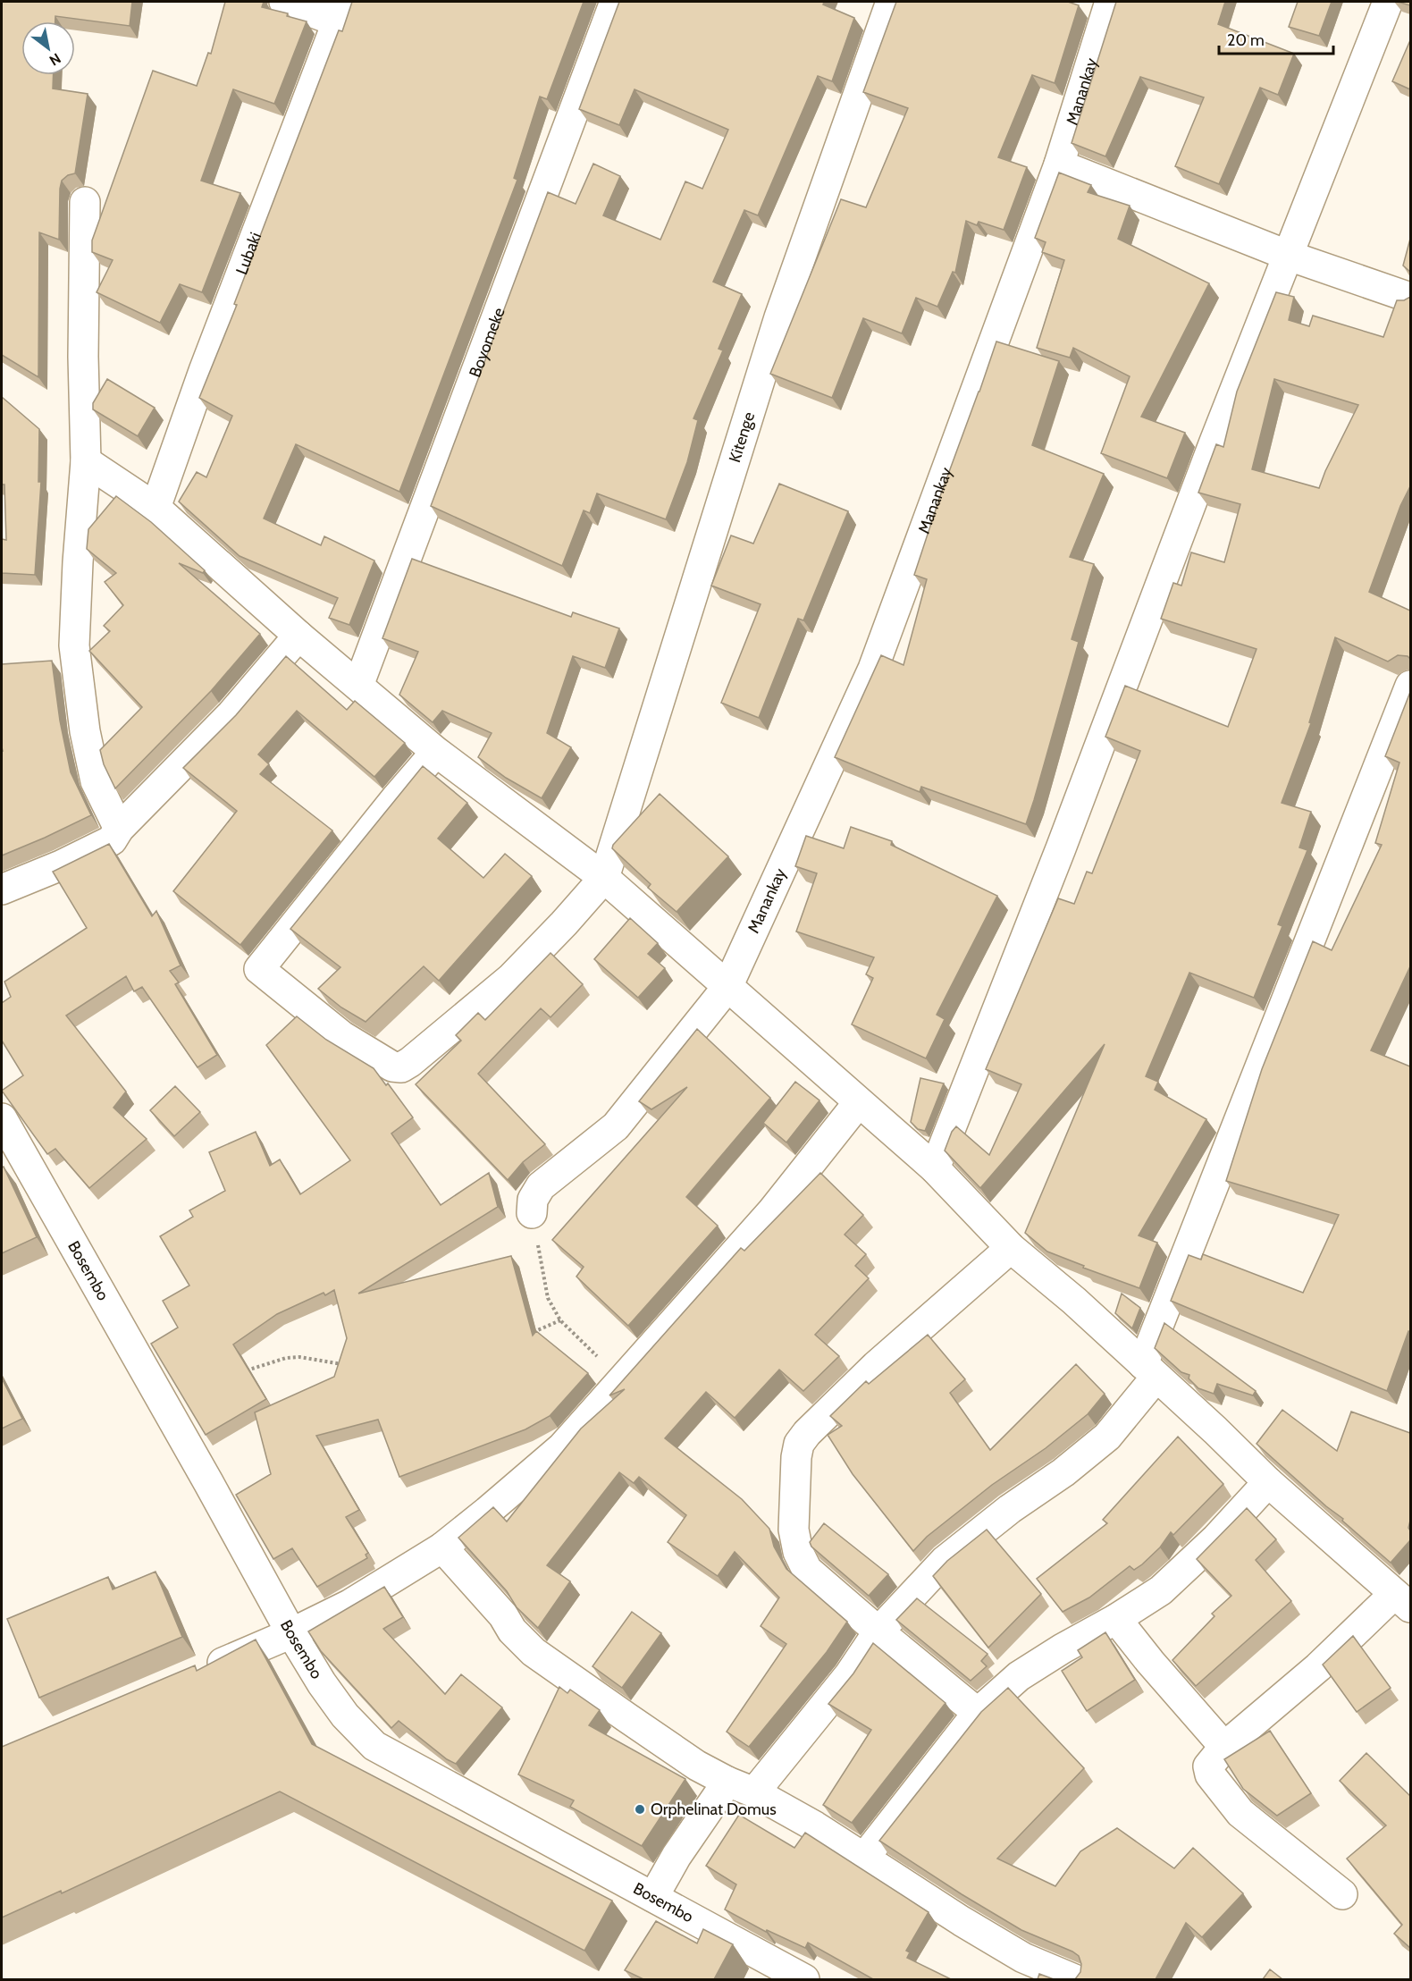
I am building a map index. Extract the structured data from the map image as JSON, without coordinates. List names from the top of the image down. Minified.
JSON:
{"streets":{"street":["Manankay","Lubaki","Boyomeke","Kitenge","Bosembo"]},"places":["Orphelinat Domus"],"scale_bar":"20 m","north":"bottom right"}
